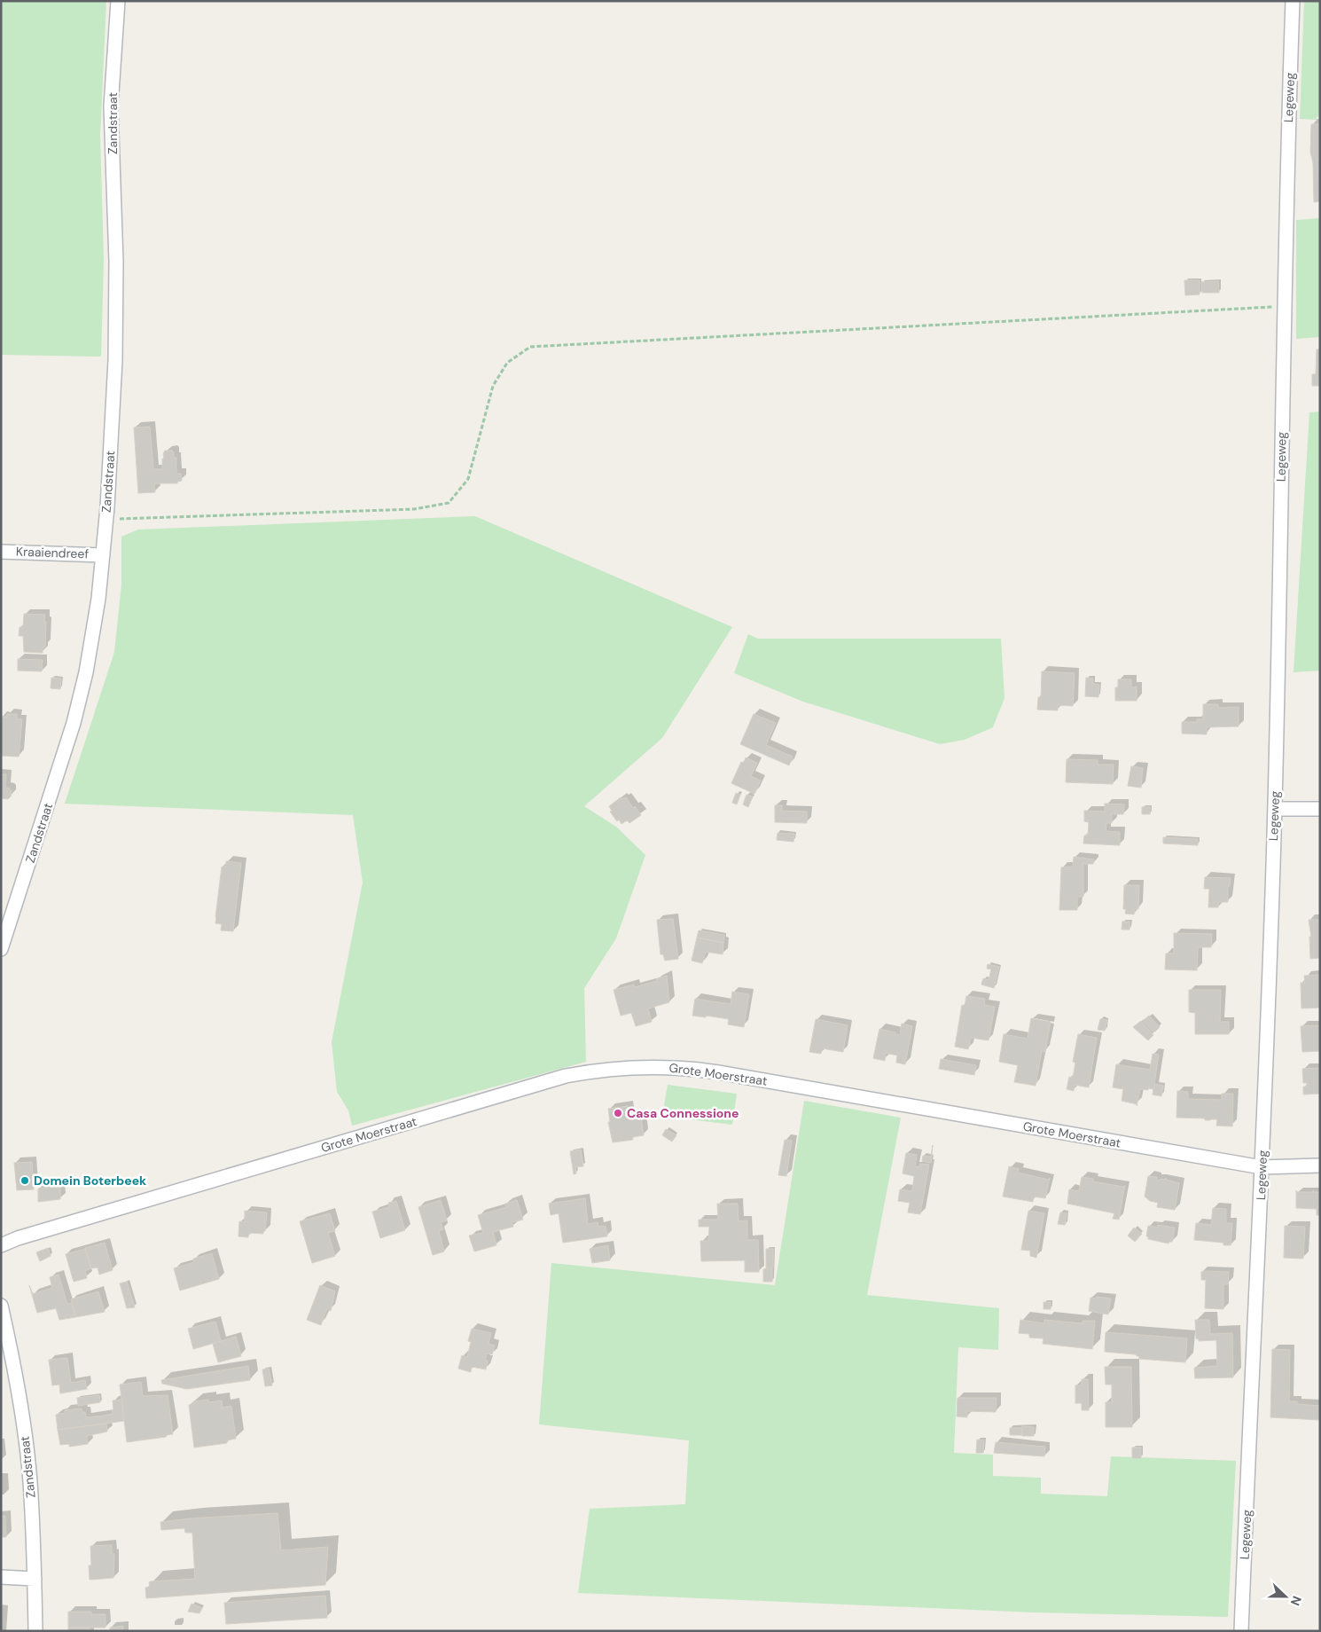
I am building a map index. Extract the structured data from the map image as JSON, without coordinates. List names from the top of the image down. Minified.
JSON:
{"streets":{"street":["Legeweg","Zandstraat","Kraaiendreef","Grote Moerstraat"]},"crossings":[["Legeweg","Grote Moerstraat"],["Zandstraat","Kraaiendreef"]],"places":["Casa Connessione","Domein Boterbeek"],"north":"right"}
